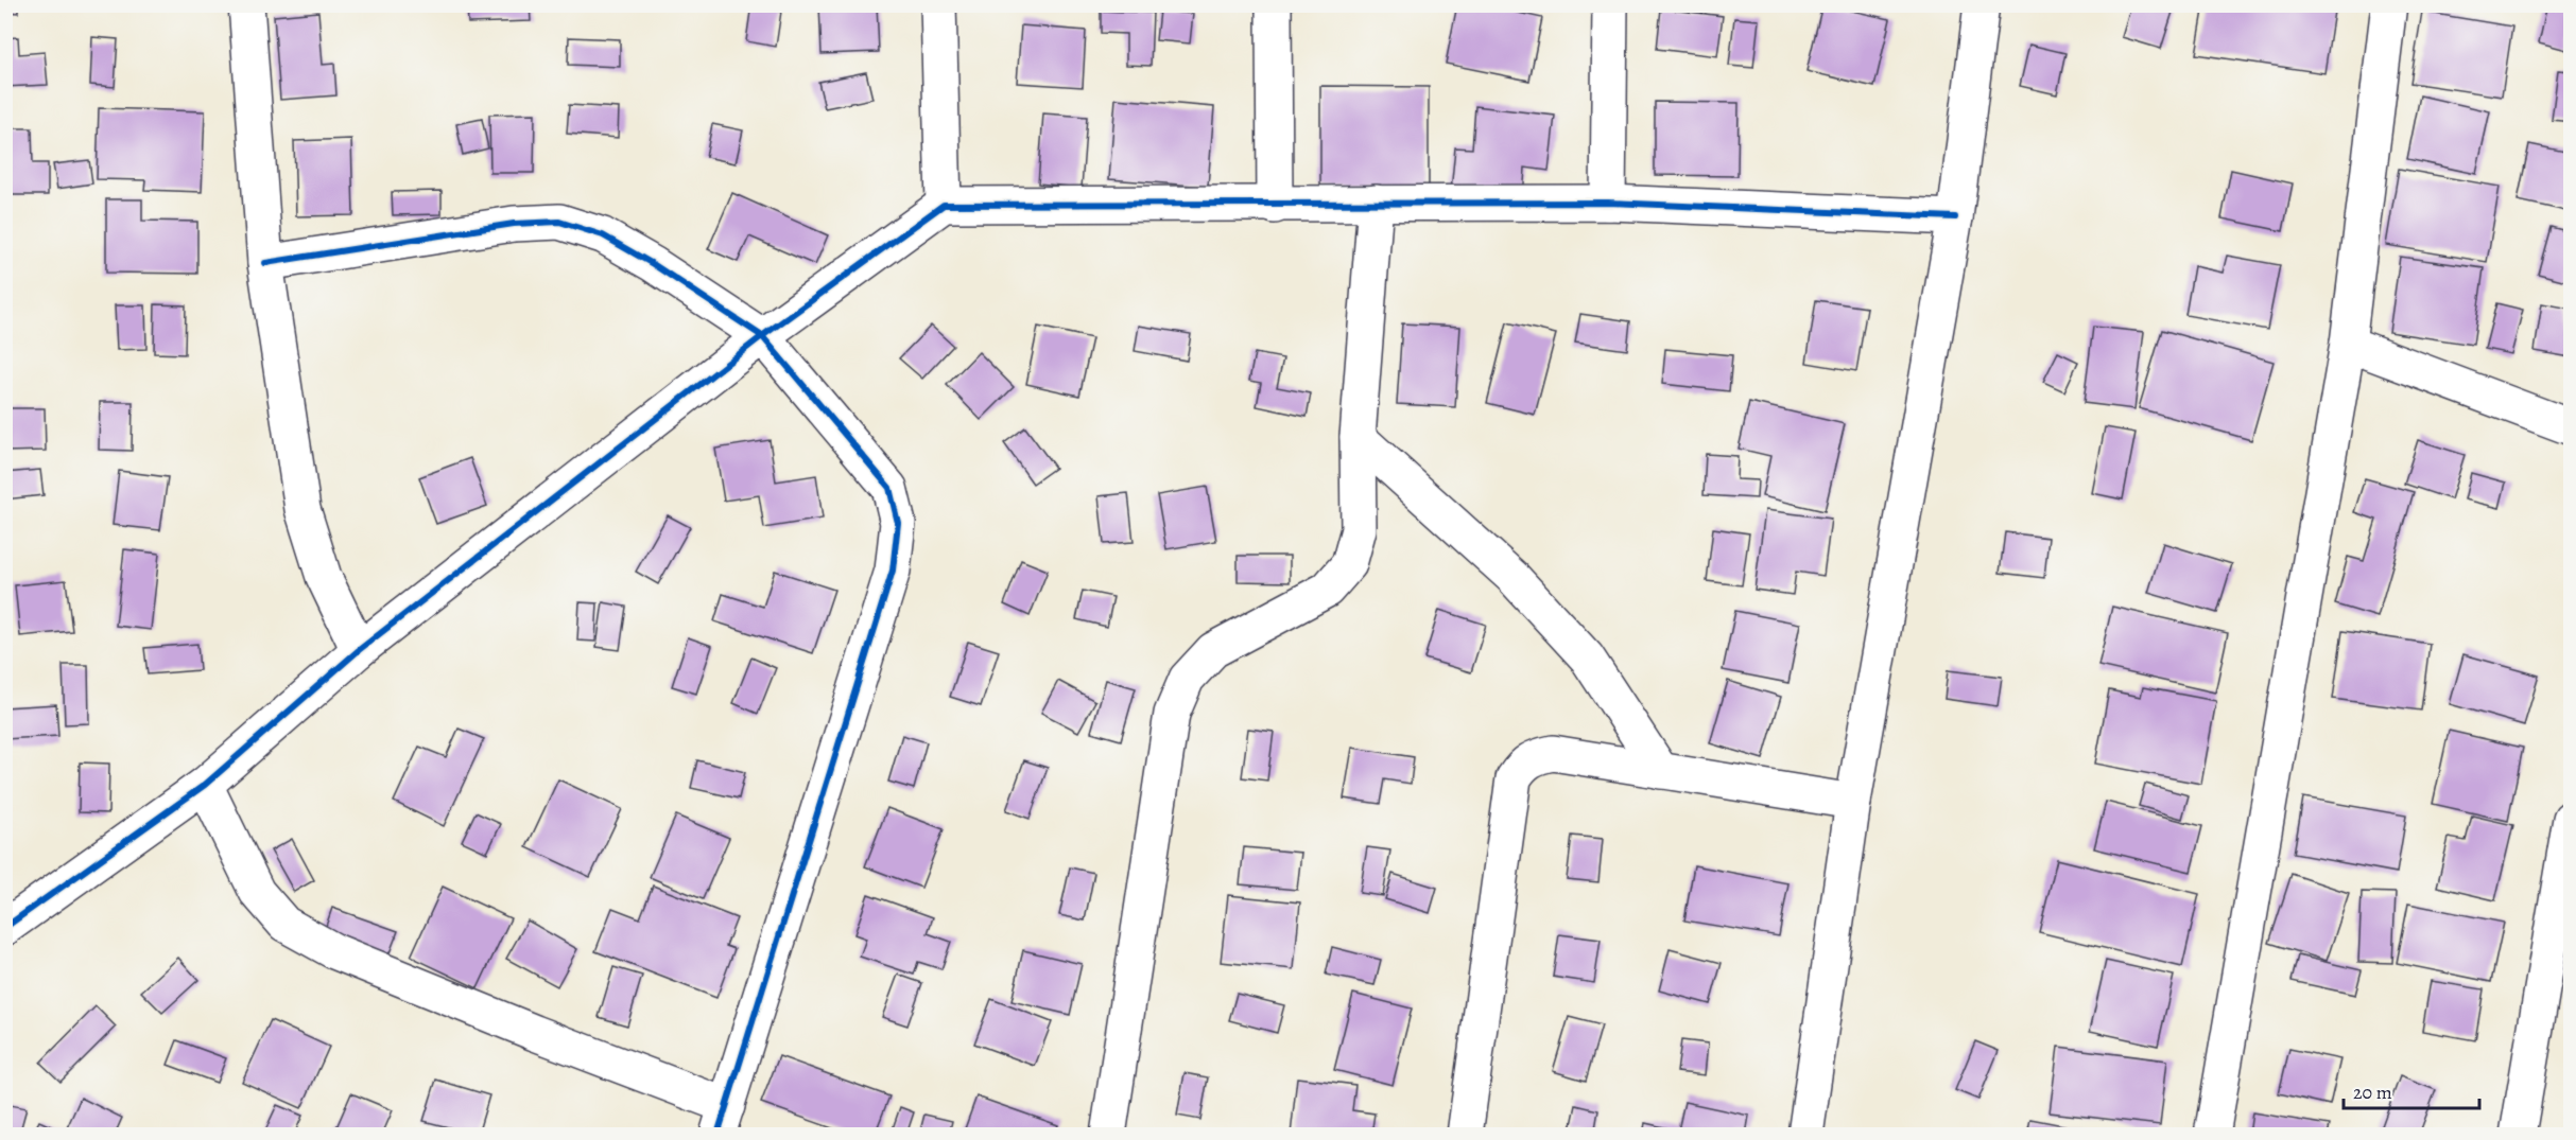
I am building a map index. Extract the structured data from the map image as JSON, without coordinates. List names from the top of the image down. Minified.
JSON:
{"scale_bar":"20 m"}
